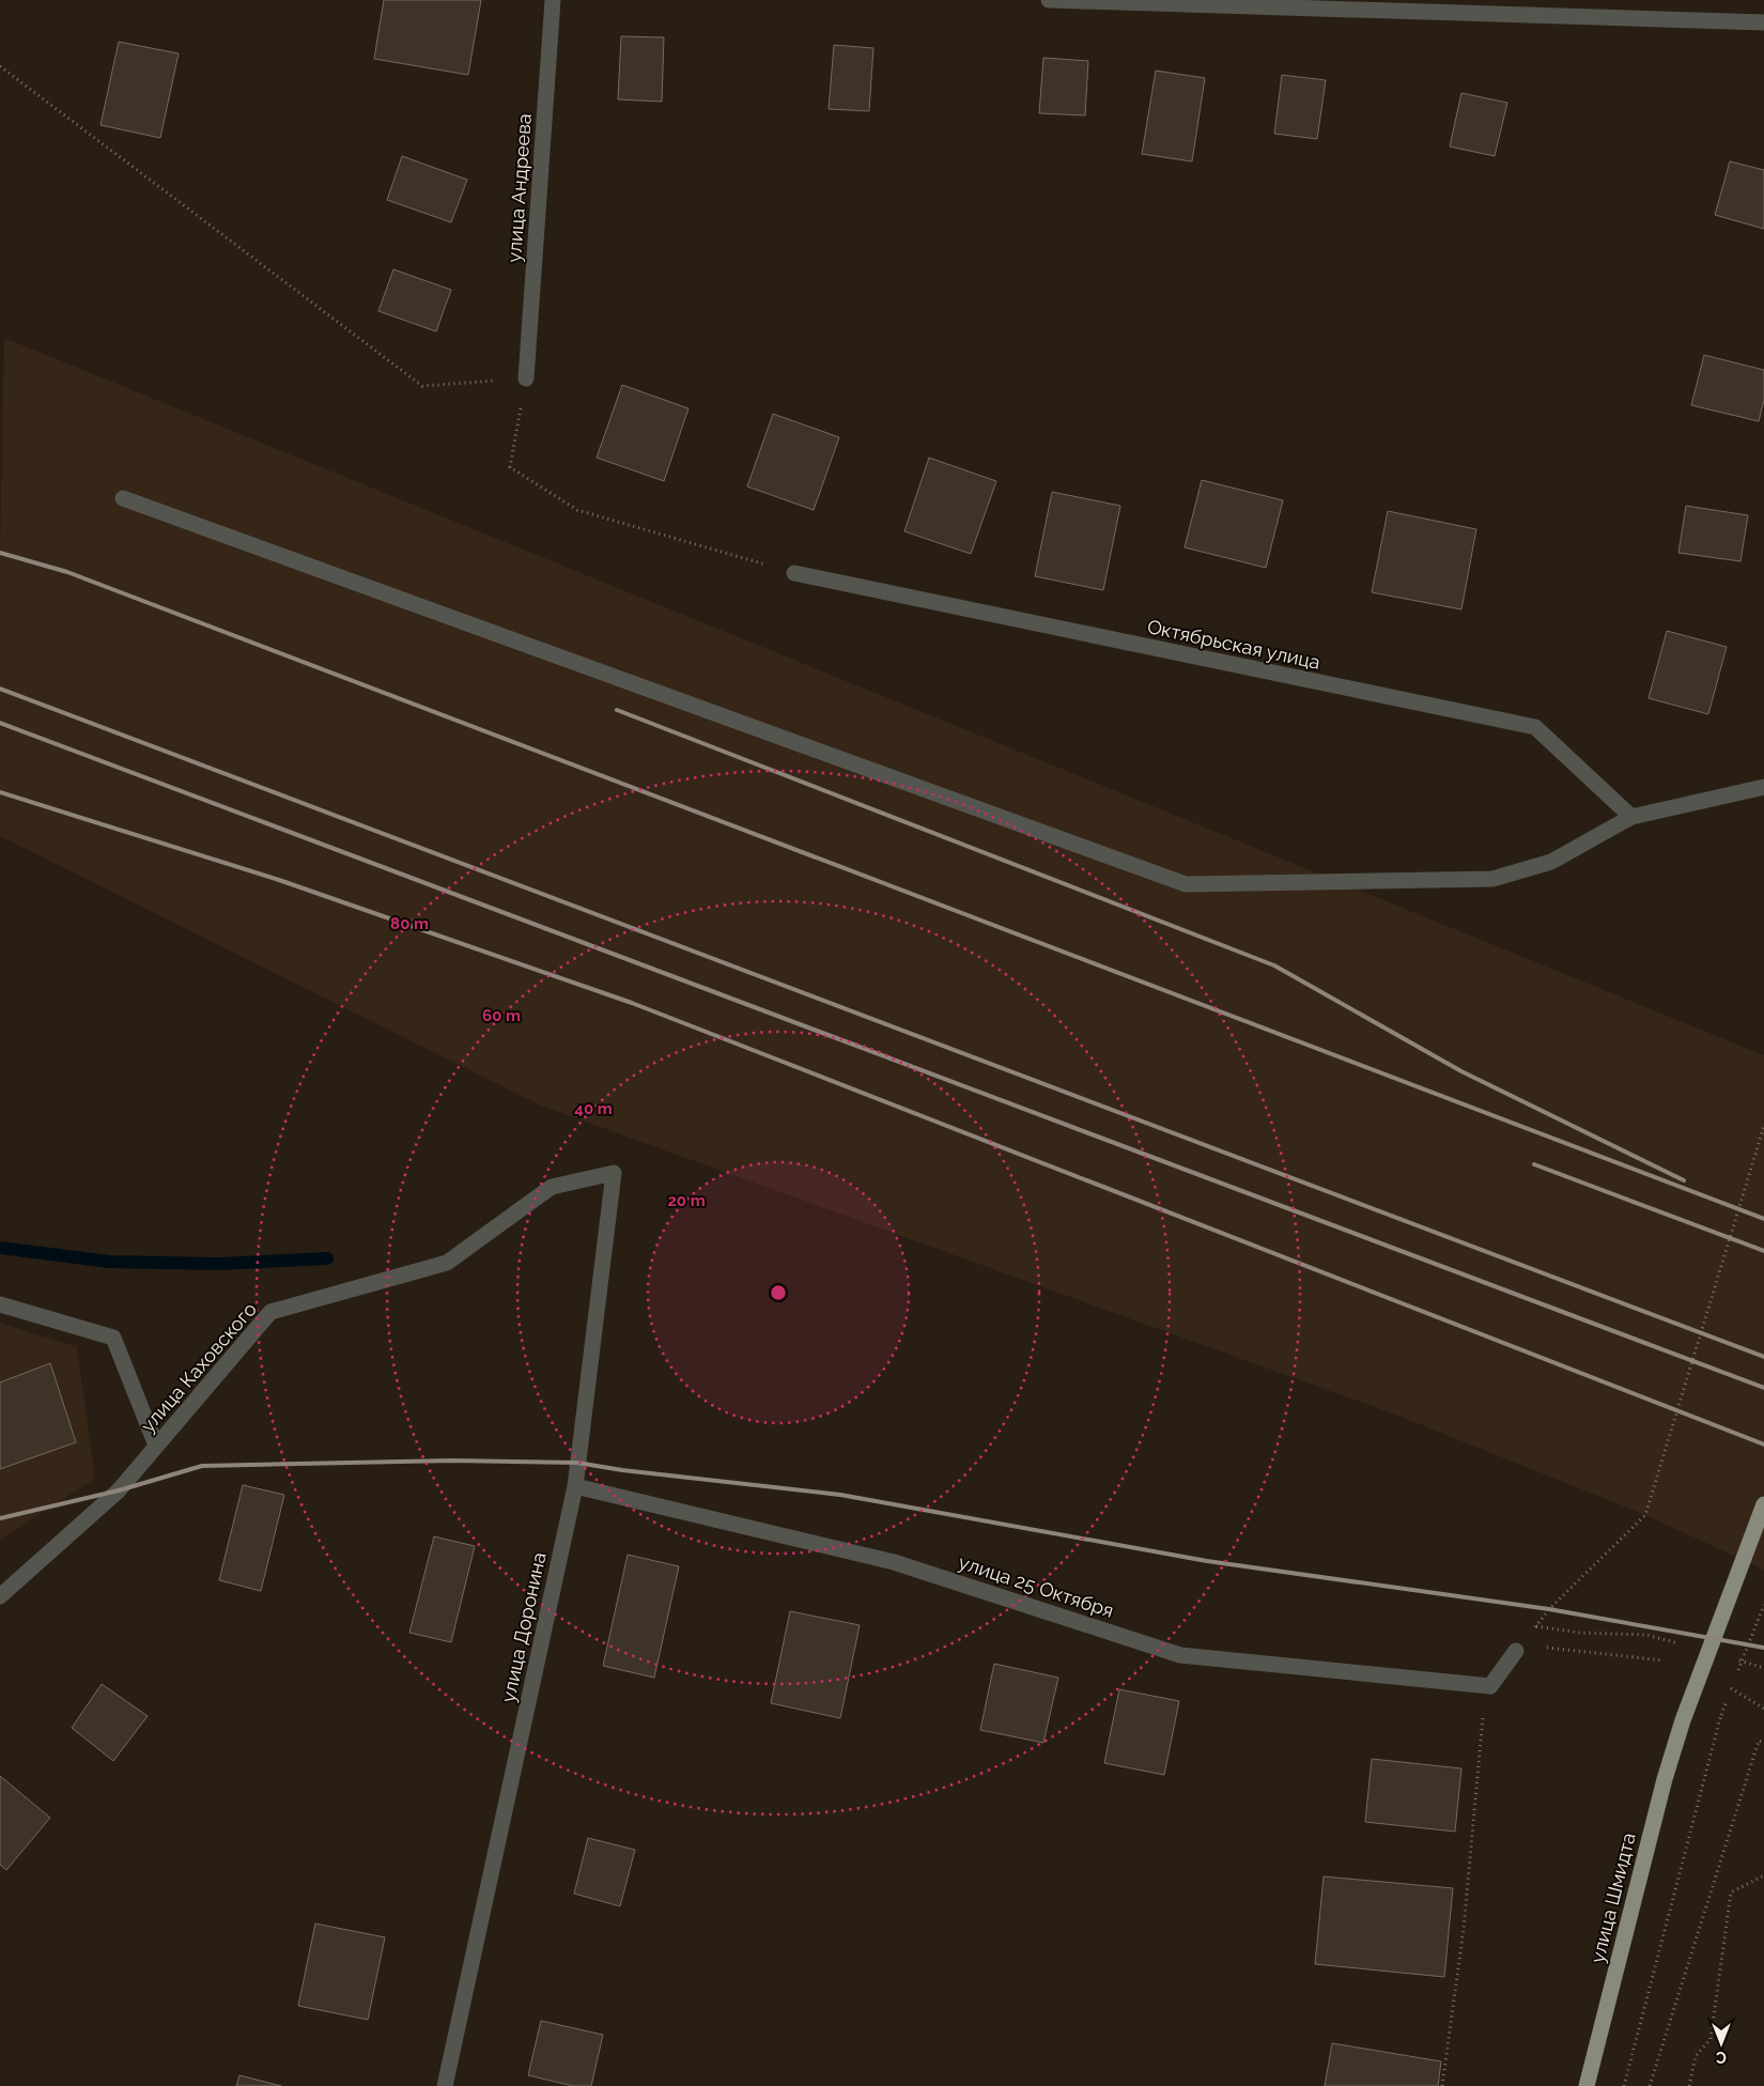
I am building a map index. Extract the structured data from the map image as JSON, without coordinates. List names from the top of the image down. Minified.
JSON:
{"streets":{"main road":["улица Шмидта"],"street":["улица Андреева","Октябрьская улица","улица Каховского","улица 25 Октября","улица Доронина"]},"crossings":[["улица Каховского","улица Доронина"],["улица 25 Октября","улица Доронина"]],"north":"bottom","rings":["80 m","60 m","40 m","20 m"]}
